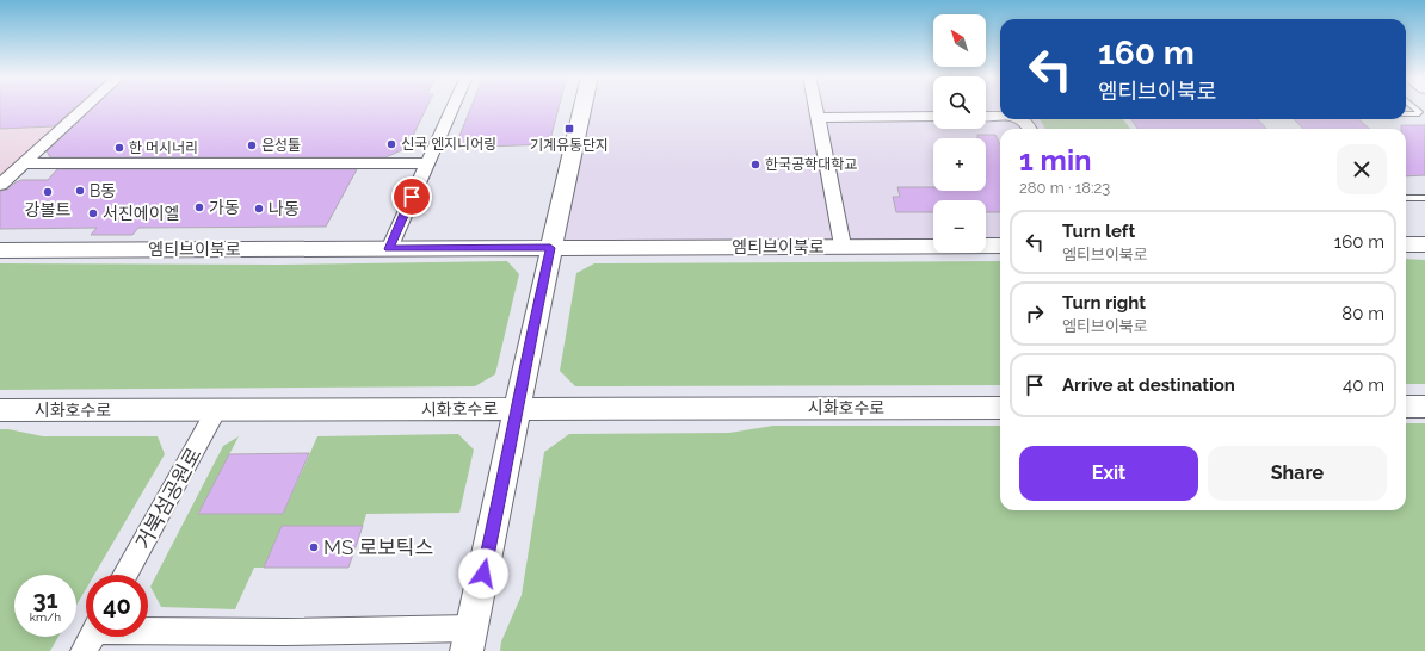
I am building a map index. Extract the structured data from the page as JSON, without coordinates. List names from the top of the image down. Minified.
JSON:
{"streets":{"street":["엠티브이북로","시화호수로","거북섬공원로"]},"crossings":[["시화호수로","거북섬공원로"]],"places":{"transit":["기계유통단지"],"other":["신국 엔지니어링","은성툴","한 머시너리","한국공학대학교","B동","강볼트","가동","나동","서진에이엘","MS 로보틱스"]},"north":"top left","page":{"map_buttons":["+","−"],"turn":["160 m","엠티브이북로"],"heading":["1 min","280 m · 18:23"],"list":[{"name":"Turn left","note":"엠티브이북로","value":"160 m"},{"name":"Turn right","note":"엠티브이북로","value":"80 m"},{"name":"Arrive at destination","value":"40 m"}],"buttons":["Exit","Share"],"speed":"31 km/h","limit":"40"}}
